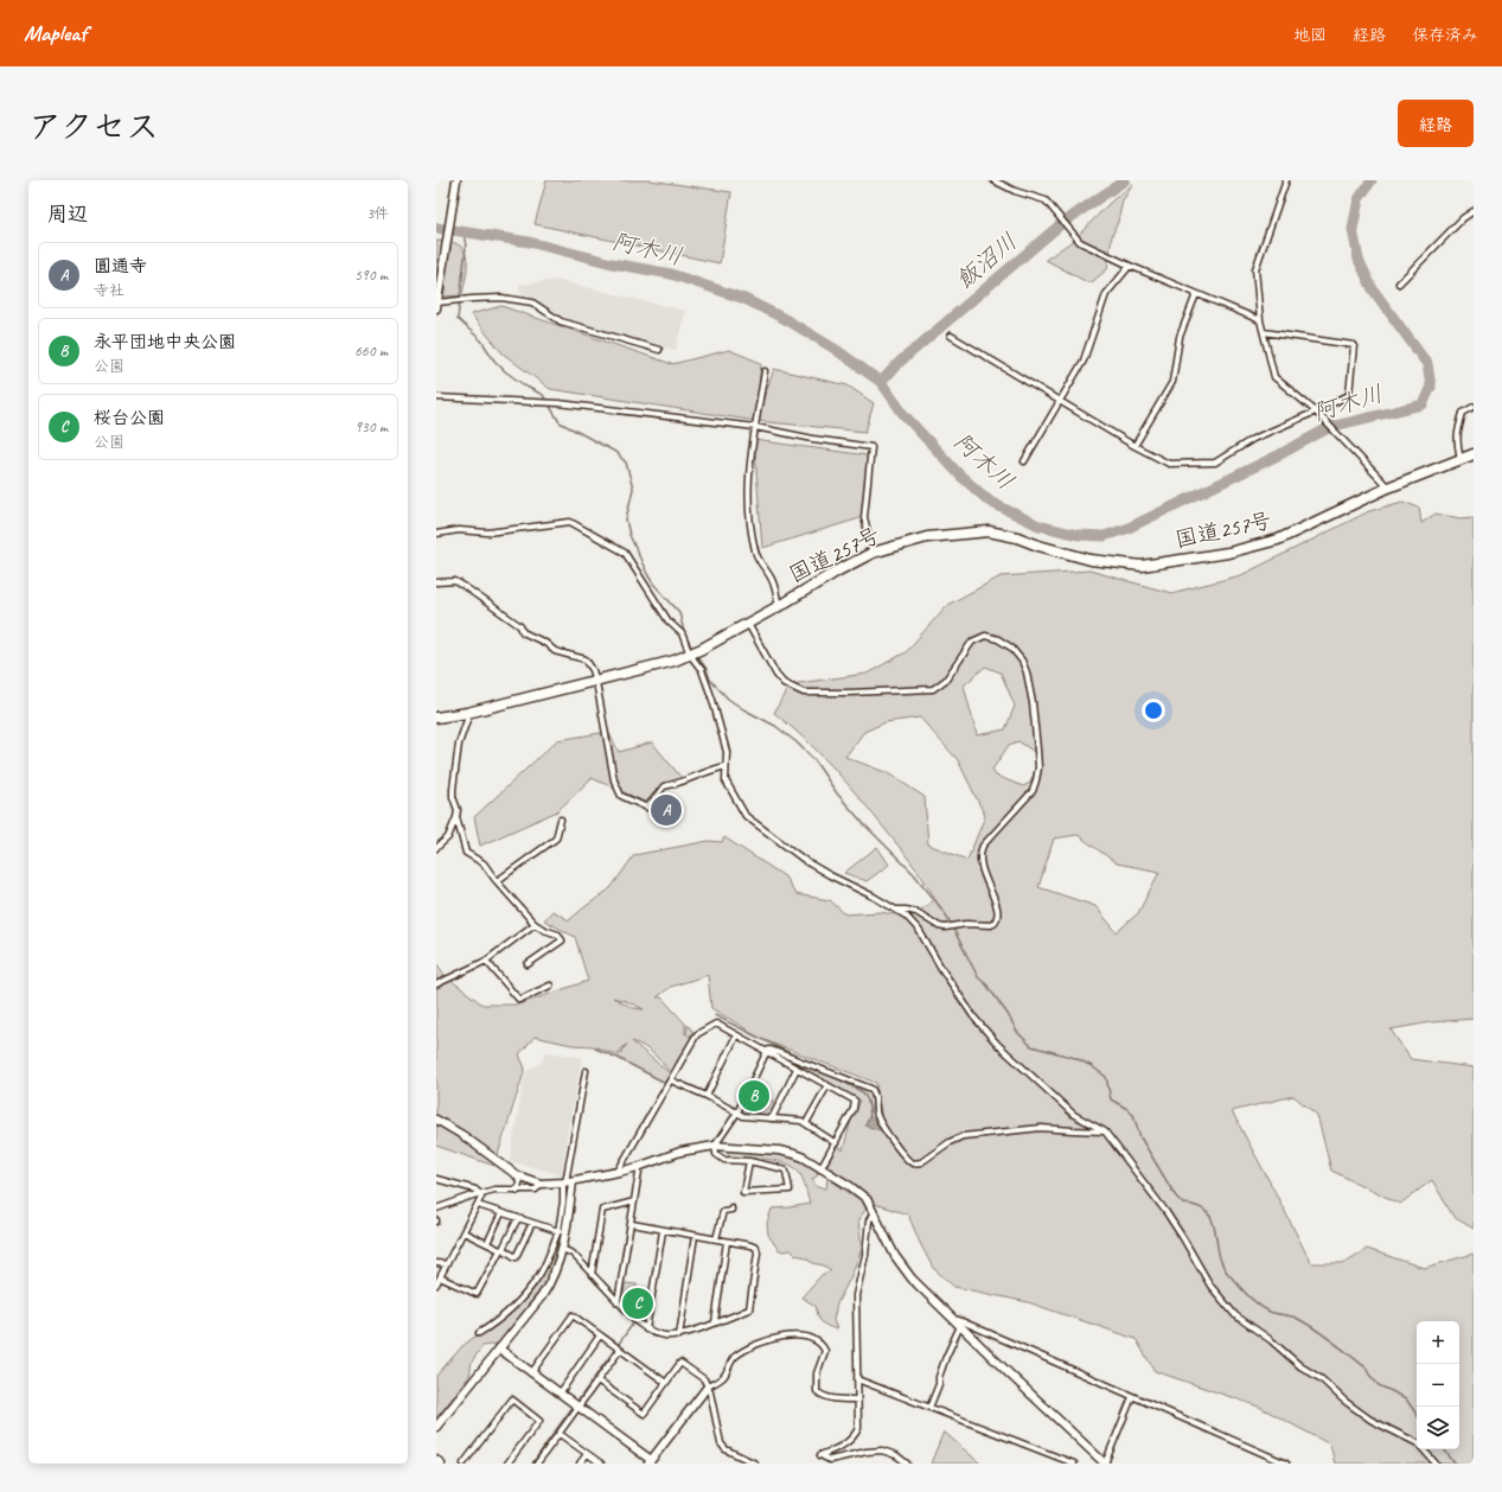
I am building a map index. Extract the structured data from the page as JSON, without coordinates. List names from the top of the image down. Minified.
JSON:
{"streets":{"highway":["国道257号"]},"water":["阿木川","飯沼川"],"page":{"header":"Mapleaf","nav":["地図","経路","保存済み"],"title":"アクセス","buttons":"経路","heading":["周辺","3件"],"list":[{"mark":"A","name":"圓通寺","note":"寺社","value":"590 m"},{"mark":"B","name":"永平団地中央公園","note":"公園","value":"660 m"},{"mark":"C","name":"桜台公園","note":"公園","value":"930 m"}],"pins":["A","B","C"],"map_buttons":["+","−"]}}
